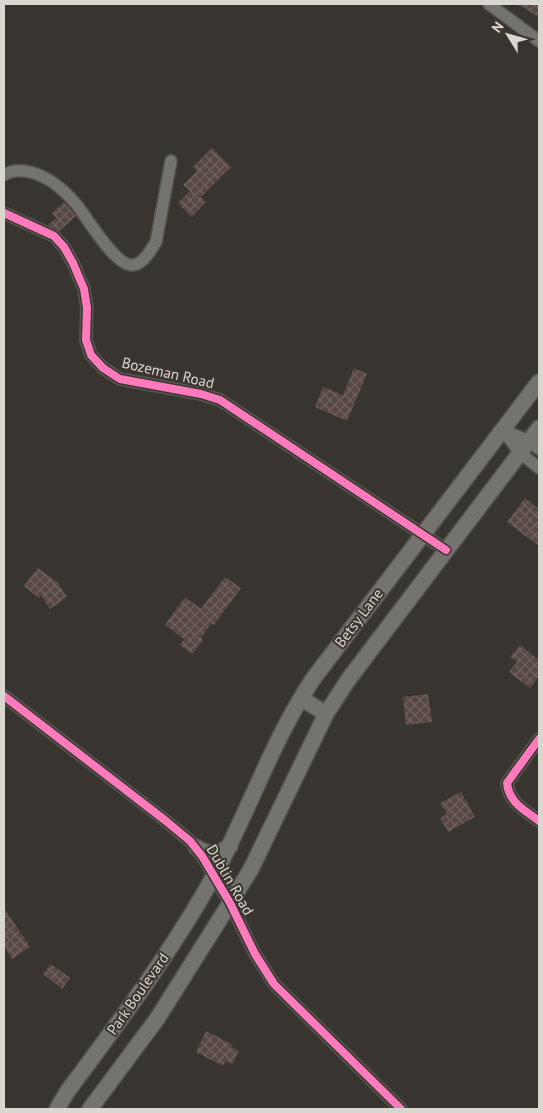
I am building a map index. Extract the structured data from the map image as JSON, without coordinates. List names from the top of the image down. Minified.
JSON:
{"streets":{"main road":["Betsy Lane","Park Boulevard"],"street":["Bozeman Road","Dublin Road"]},"crossings":[["Bozeman Road","Betsy Lane"],["Betsy Lane","Dublin Road"],["Betsy Lane","Park Boulevard"],["Dublin Road","Park Boulevard"]],"north":"top left"}
